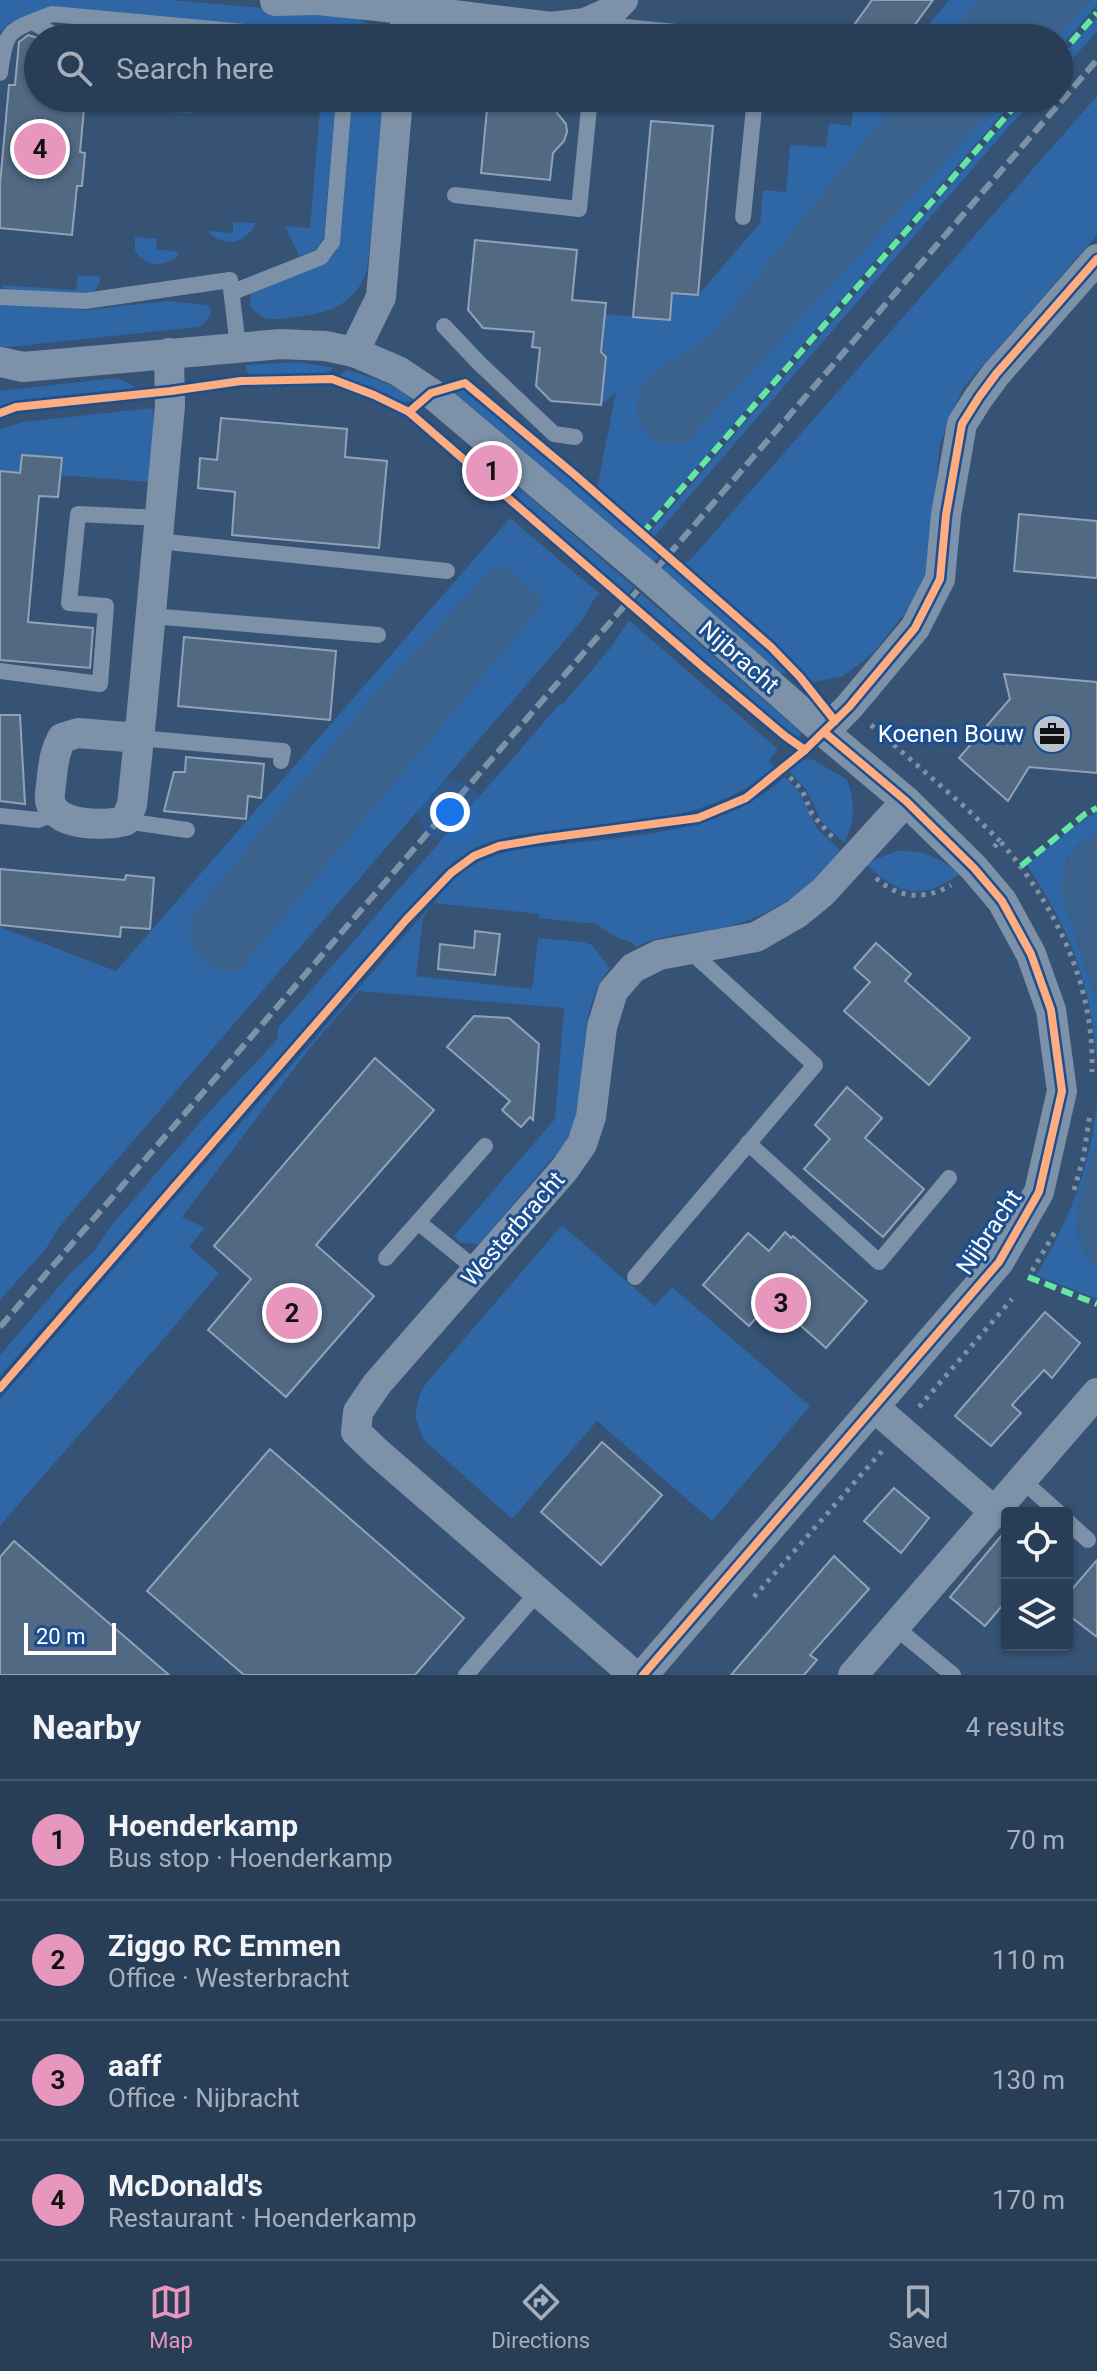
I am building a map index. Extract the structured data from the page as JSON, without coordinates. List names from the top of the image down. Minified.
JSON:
{"streets":{"street":["Nijbracht","Westerbracht"]},"crossings":[["Nijbracht","Westerbracht"]],"places":{"office":["Koenen Bouw"]},"scale_bar":"20 m","page":{"search":"Search here","pins":["4","1","3","2"],"scale":"20 m","heading":["Nearby","4 results"],"list":[{"mark":"1","name":"Hoenderkamp","note":"Bus stop · Hoenderkamp","value":"70 m"},{"mark":"2","name":"Ziggo RC Emmen","note":"Office · Westerbracht","value":"110 m"},{"mark":"3","name":"aaff","note":"Office · Nijbracht","value":"130 m"},{"mark":"4","name":"McDonald's","note":"Restaurant · Hoenderkamp","value":"170 m"}],"nav":["Map","Directions","Saved"]}}
